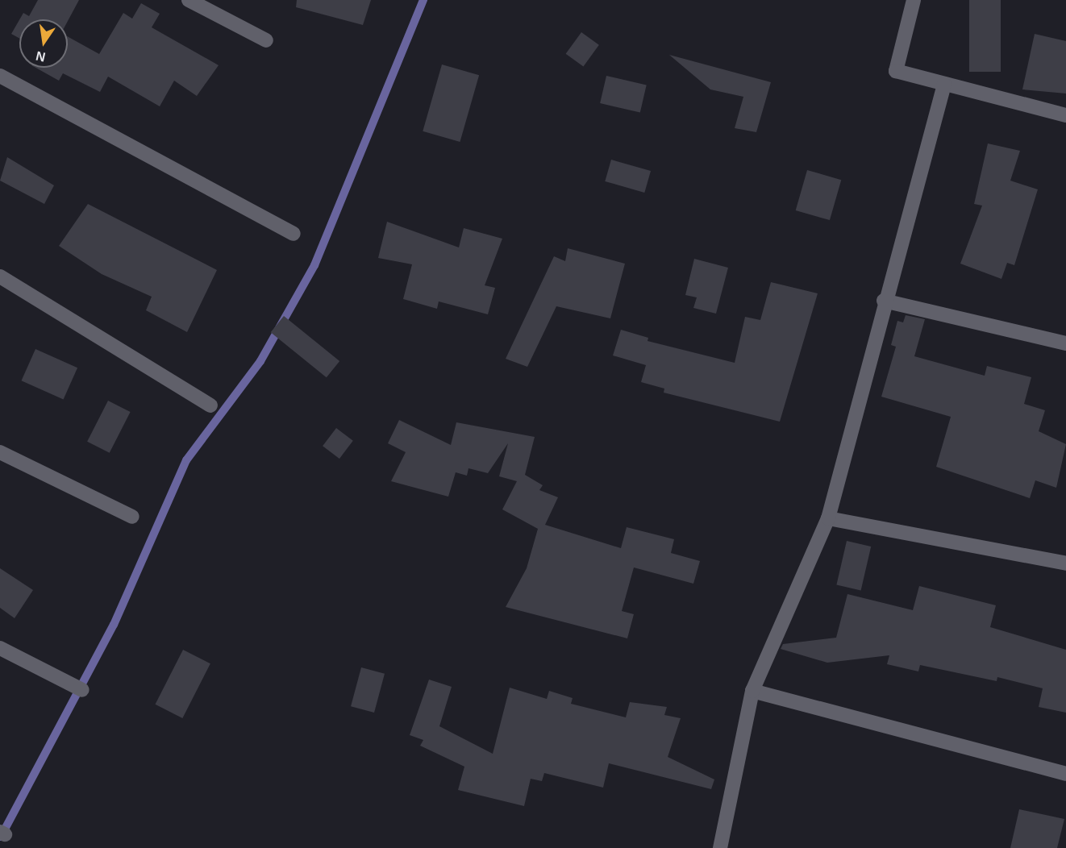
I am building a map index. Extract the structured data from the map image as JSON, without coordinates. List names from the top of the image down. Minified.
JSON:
{"north":"bottom"}
